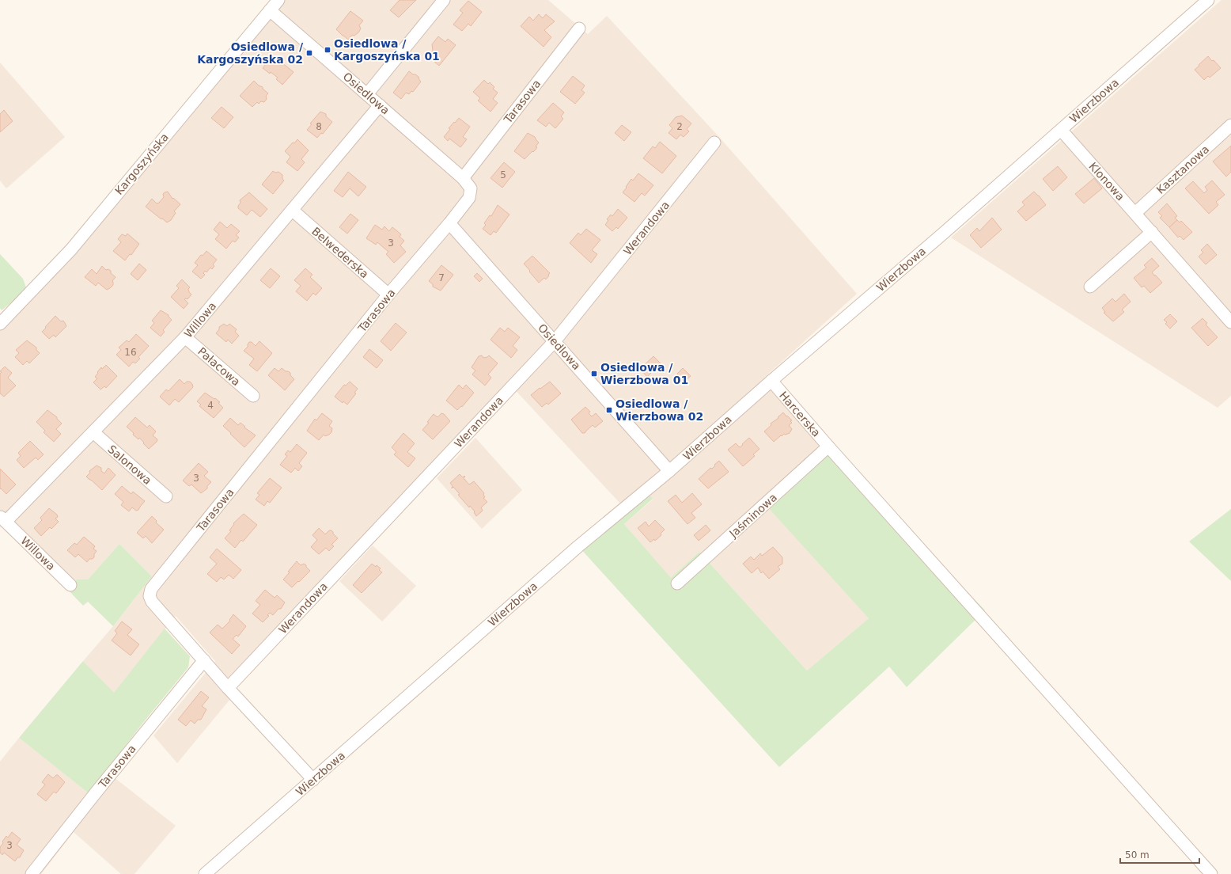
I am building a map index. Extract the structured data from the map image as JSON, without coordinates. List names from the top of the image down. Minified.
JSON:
{"streets":{"street":["Osiedlowa","Wierzbowa","Tarasowa","Kargoszyńska","Kasztanowa","Klonowa","Werandowa","Belwederska","Willowa","Pałacowa","Harcerska","Salonowa","Jaśminowa"]},"crossings":[["Osiedlowa","Wierzbowa"],["Osiedlowa","Tarasowa"],["Osiedlowa","Kargoszyńska"],["Osiedlowa","Werandowa"],["Osiedlowa","Willowa"],["Wierzbowa","Klonowa"],["Wierzbowa","Harcerska"],["Tarasowa","Belwederska"],["Kasztanowa","Klonowa"],["Belwederska","Willowa"],["Willowa","Pałacowa"],["Willowa","Salonowa"],["Harcerska","Jaśminowa"]],"places":{"transit":["Osiedlowa / Kargoszyńska 01","Osiedlowa / Kargoszyńska 02","Osiedlowa / Wierzbowa 01","Osiedlowa / Wierzbowa 02"]},"house_numbers":["8","2","5","3","7","16","4","3","3"],"scale_bar":"50 m"}
